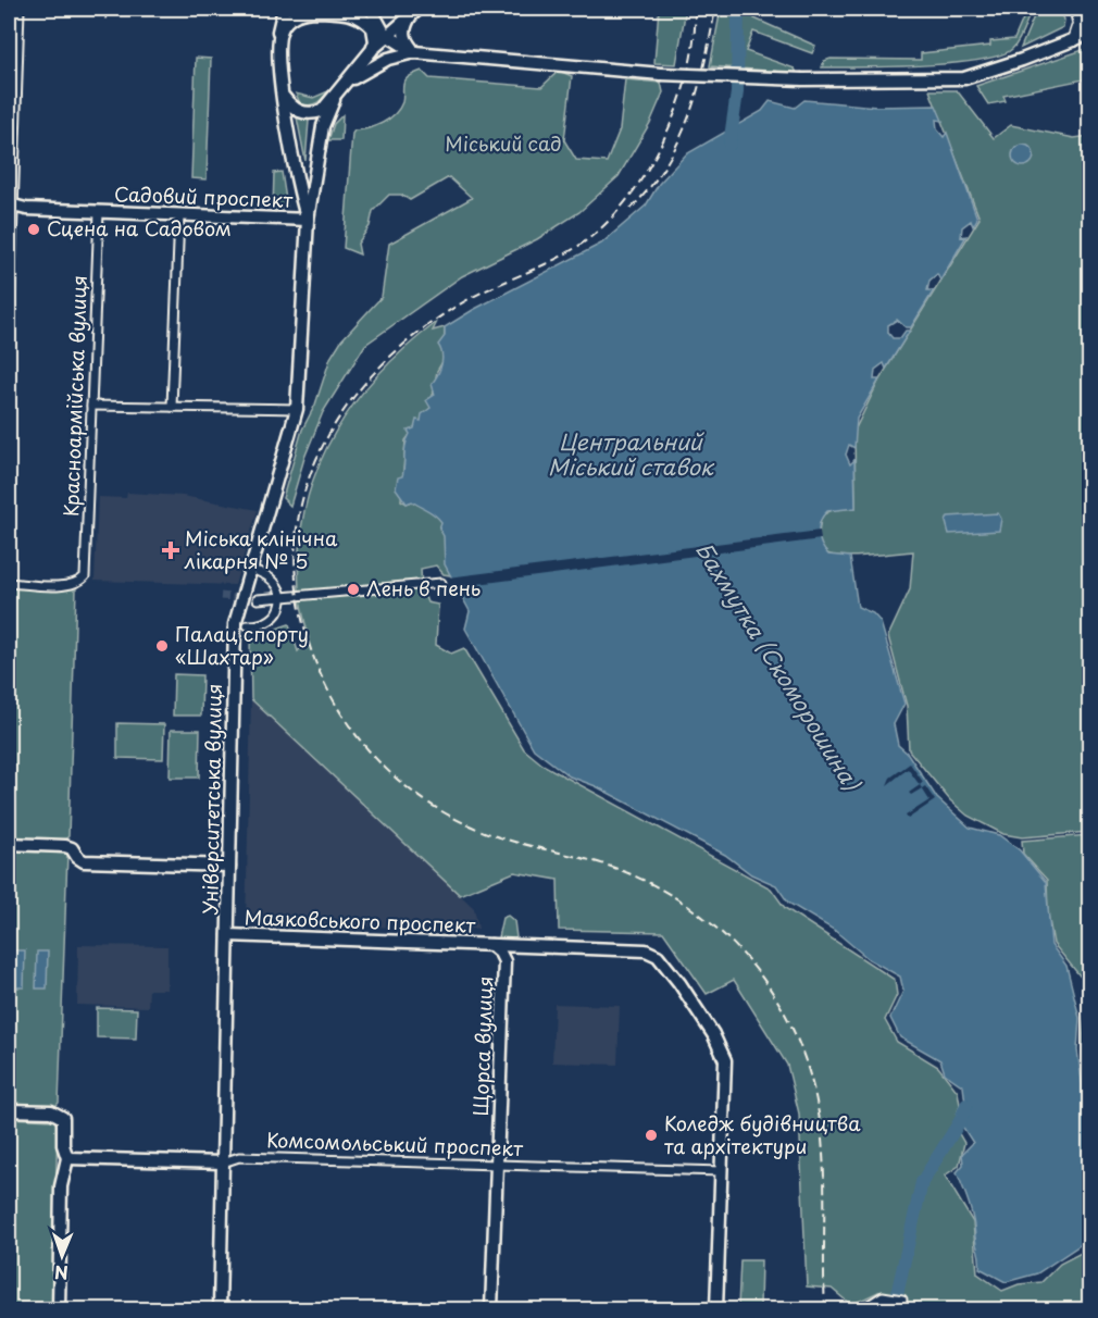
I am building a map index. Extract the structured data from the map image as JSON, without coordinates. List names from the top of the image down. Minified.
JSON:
{"streets":{"street":["Садовий проспект","Красноармійська вулиця","Університетська вулиця","Маяковського проспект","Щорса вулиця","Комсомольський проспект"]},"crossings":[["Садовий проспект","Красноармійська вулиця"],["Садовий проспект","Університетська вулиця"],["Університетська вулиця","Маяковського проспект"],["Університетська вулиця","Комсомольський проспект"],["Маяковського проспект","Щорса вулиця"],["Маяковського проспект","Комсомольський проспект"],["Щорса вулиця","Комсомольський проспект"]],"water":["Центральний Міський ставок","Бахмутка (Скоморошина)"],"parks":["Міський сад"],"places":{"other":["Сцена на Садовом","Лень в пень","Палац спорту «Шахтар»","Коледж будівництва та архітектури"],"health":["Міська клінічна лікарня № 5"]},"north":"bottom"}
